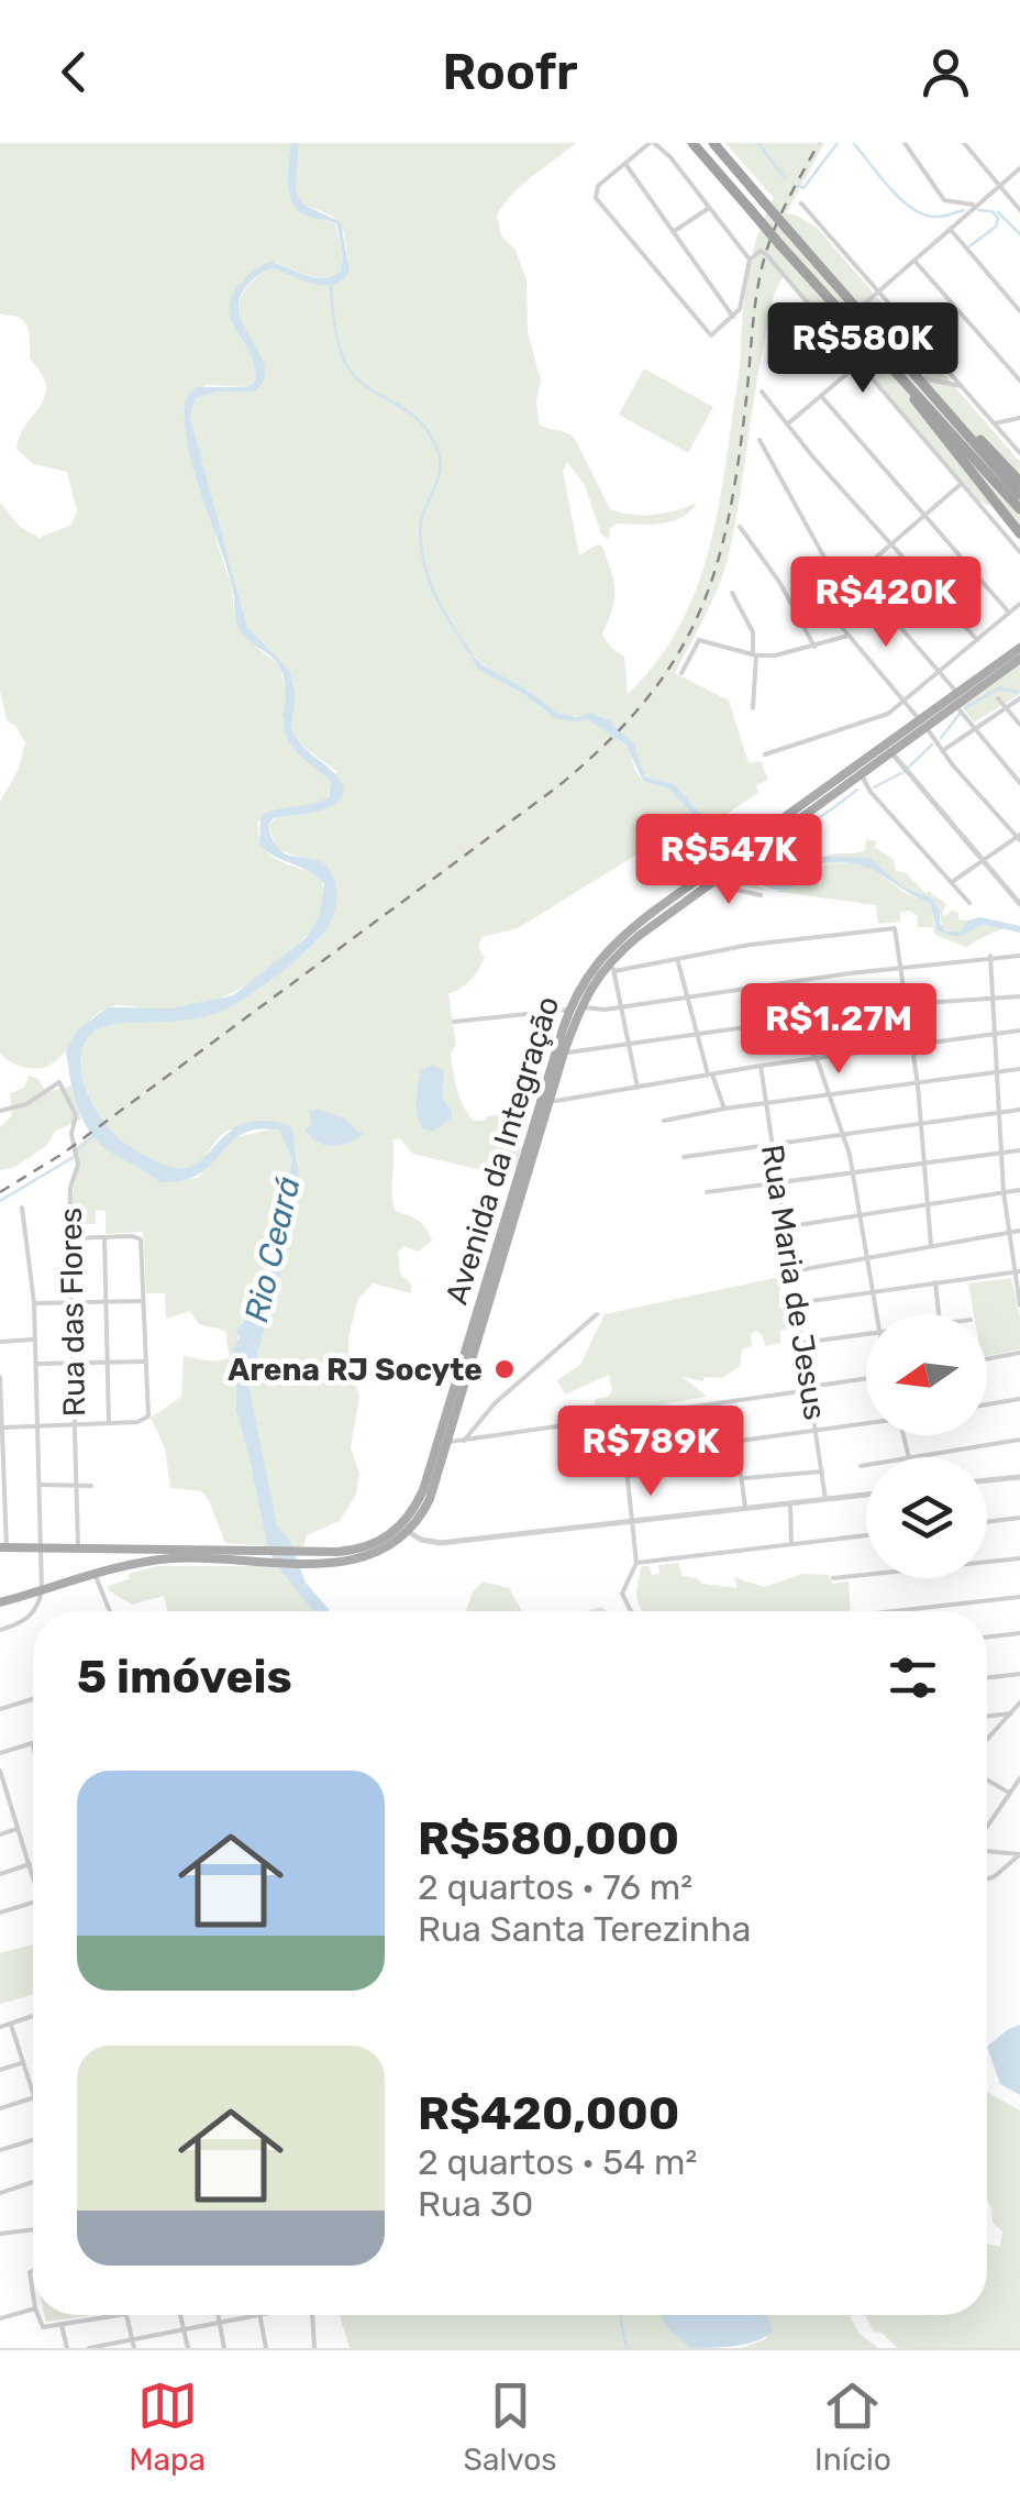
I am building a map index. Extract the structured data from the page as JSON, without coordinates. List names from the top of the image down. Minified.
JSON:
{"streets":{"main road":["Avenida da Integração"],"street":["Rua Maria de Jesus","Rua das Flores"]},"crossings":[["Avenida da Integração","Rua das Flores"]],"water":["Rio Ceará"],"places":["Arena RJ Socyte"],"north":"left","page":{"header":"Roofr","price":["R$580K","R$420K","R$547K","R$1.27M","R$789K"],"heading":"5 imóveis","list":[{"name":"R$580,000","note":"2 quartos · 76 m² · Rua Santa Terezinha"},{"name":"R$420,000","note":"2 quartos · 54 m² · Rua 30"}],"tabs":["Mapa","Salvos","Início"]}}
